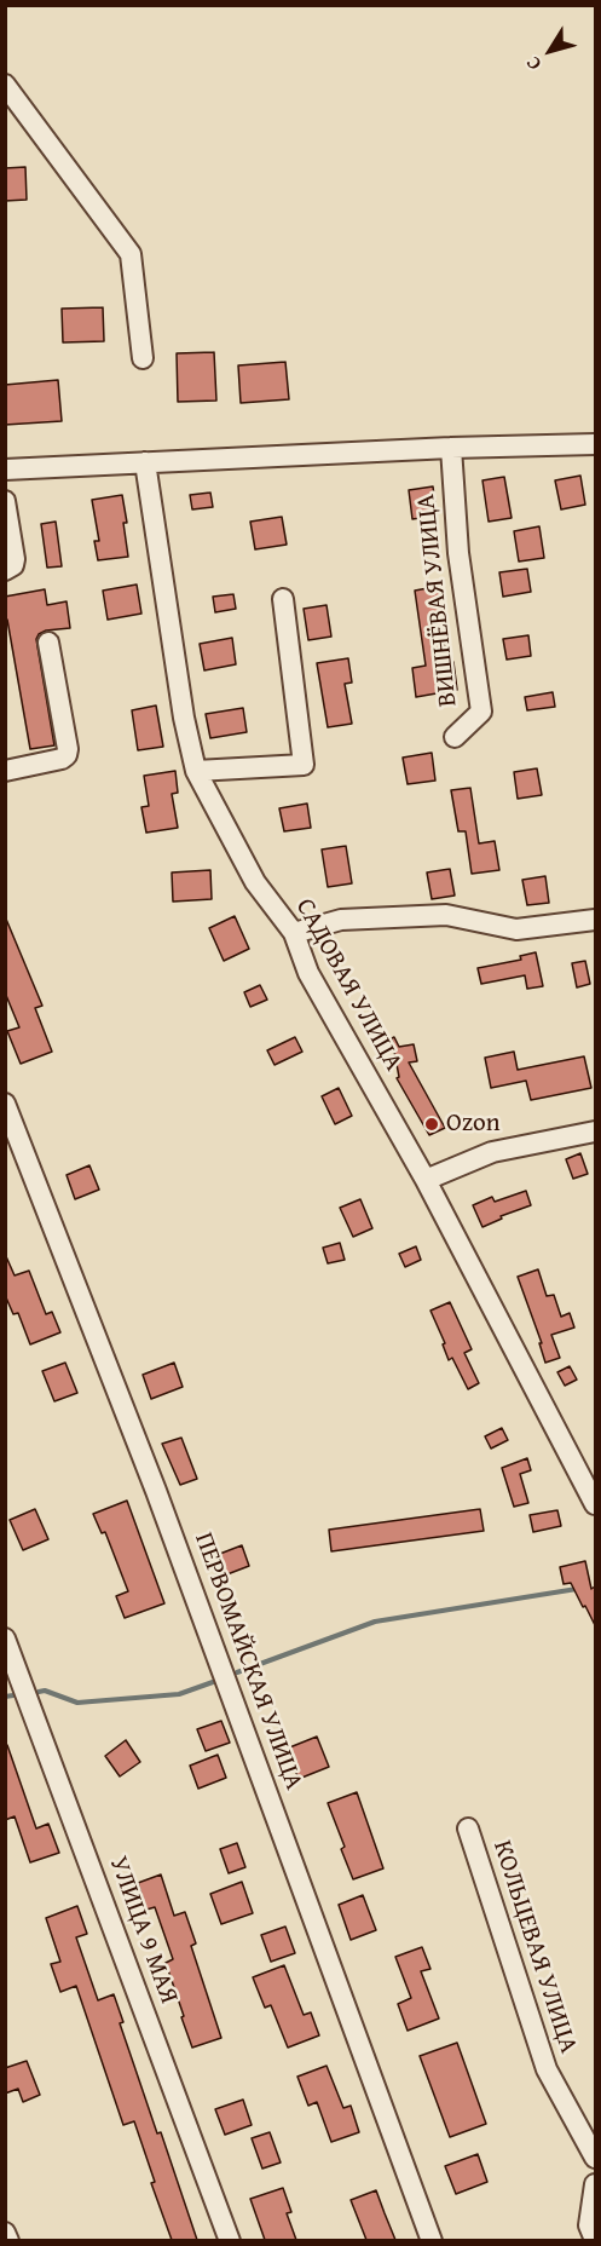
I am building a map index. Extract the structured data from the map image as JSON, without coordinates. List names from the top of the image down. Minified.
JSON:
{"streets":{"street":["ВИШНЁВАЯ УЛИЦА","САДОВАЯ УЛИЦА","ПЕРВОМАЙСКАЯ УЛИЦА","УЛИЦА 9 МАЯ","КОЛЬЦЕВАЯ УЛИЦА"]},"places":["Ozon"],"north":"bottom left"}
